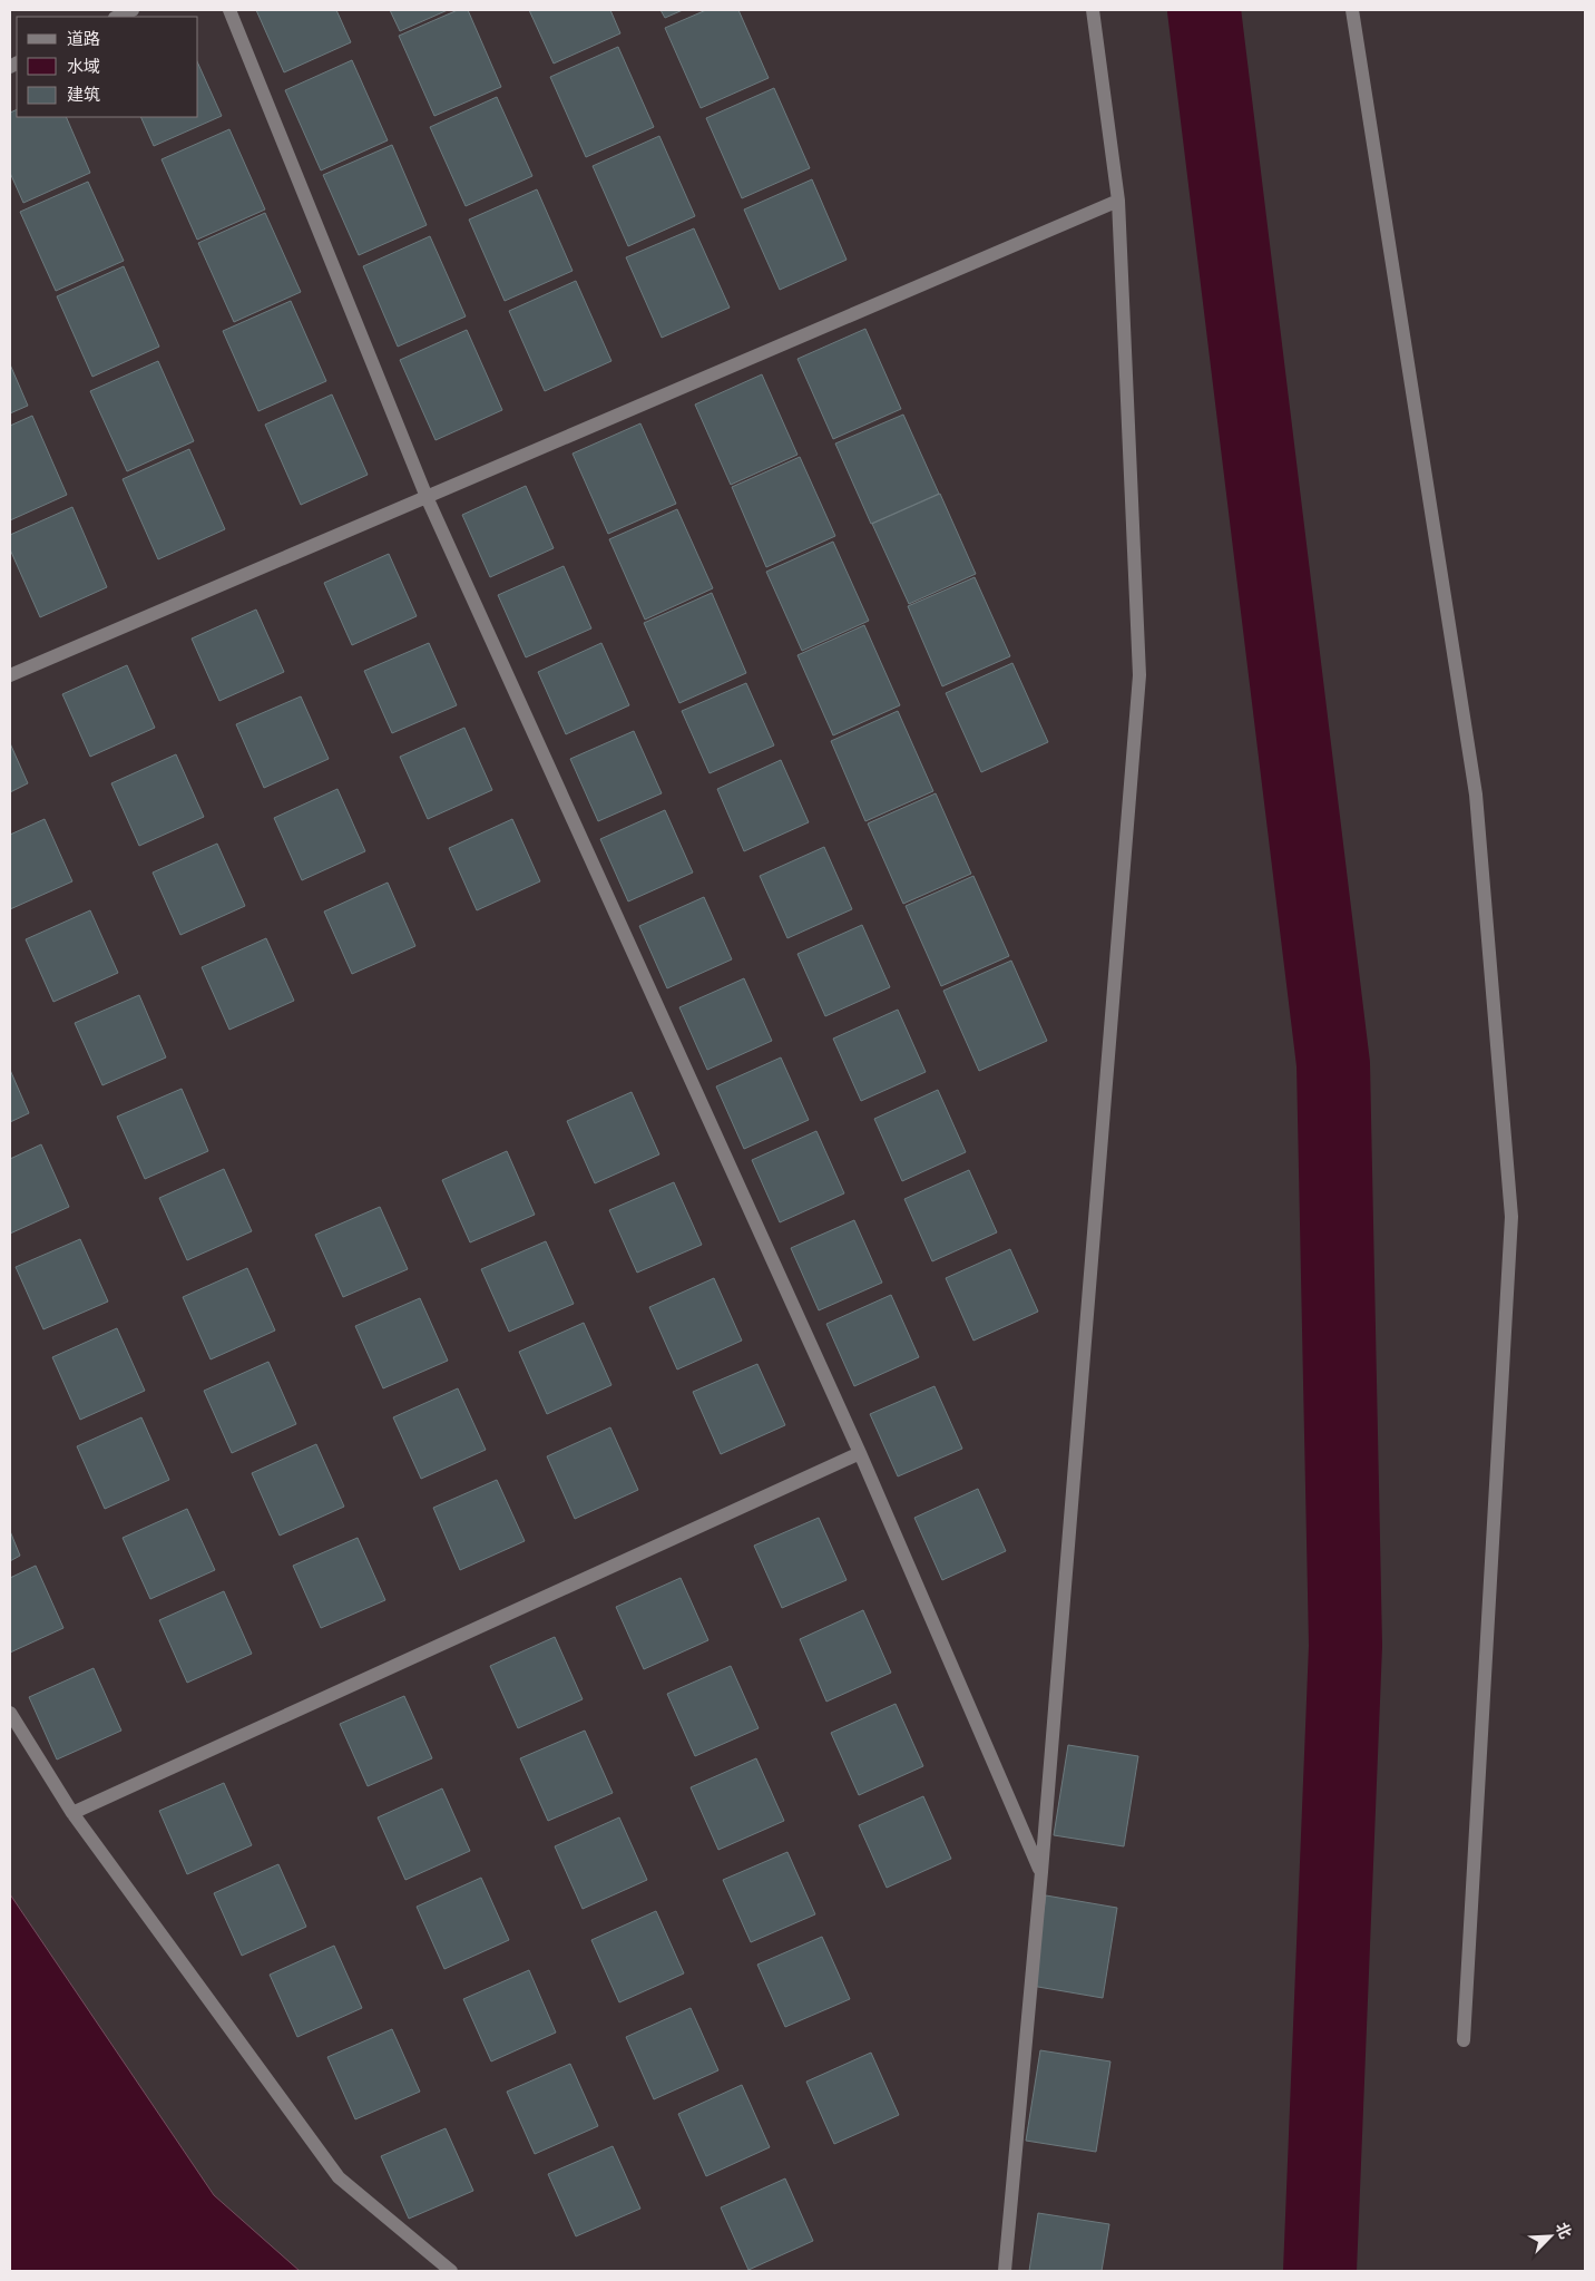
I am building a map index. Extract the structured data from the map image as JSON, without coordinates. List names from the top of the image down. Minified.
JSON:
{"legend":["道路","水域","建筑"],"north":"top right"}
